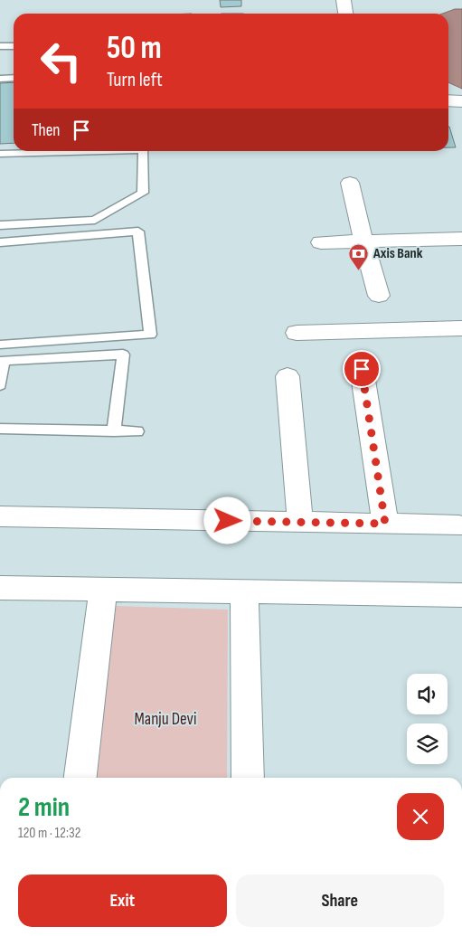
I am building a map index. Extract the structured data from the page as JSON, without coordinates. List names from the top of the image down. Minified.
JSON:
{"parks":["Manju Devi"],"places":{"bank":["Axis Bank"]},"page":{"turn":["50 m","Turn left"],"then":"Then","heading":["2 min","120 m · 12:32"],"buttons":["Exit","Share"]}}
